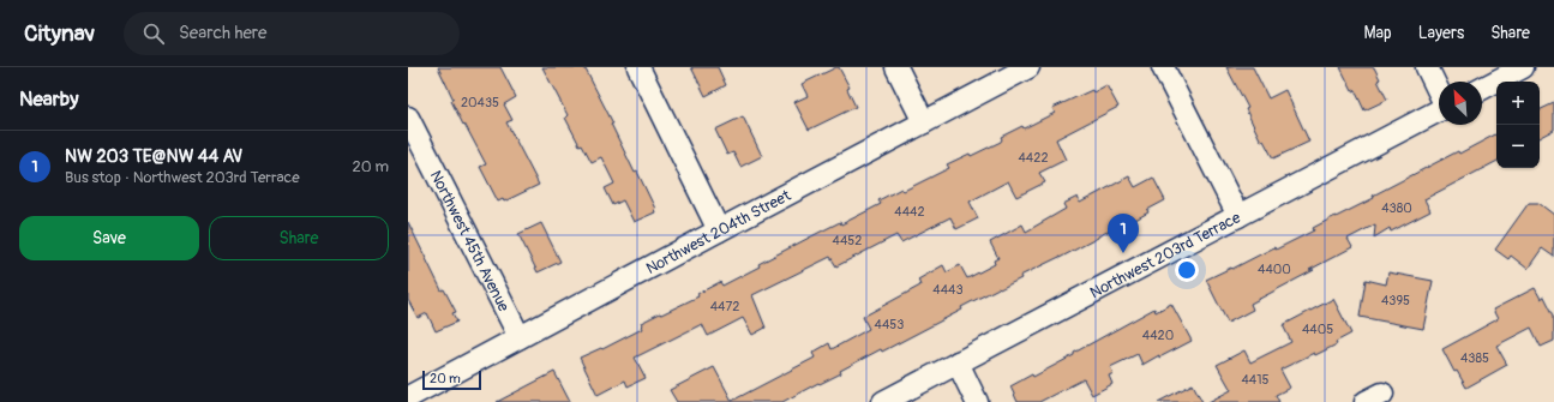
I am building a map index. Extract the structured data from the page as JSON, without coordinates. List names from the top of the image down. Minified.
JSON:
{"streets":{"street":["Northwest 204th Street","Northwest 45th Avenue","Northwest 203rd Terrace"]},"crossings":[["Northwest 204th Street","Northwest 45th Avenue"]],"house_numbers":["20435","4422","4380","4442","4452","4400","4443","4395","4472","4453","4405","4420","4385","4415"],"scale_bar":"20 m","north":"top left","page":{"header":"Citynav","search":"Search here","nav":["Map","Layers","Share"],"heading":"Nearby","map_buttons":["+","−"],"list":[{"mark":"1","name":"NW 203 TE@NW 44 AV","note":"Bus stop · Northwest 203rd Terrace","value":"20 m"}],"buttons":["Save","Share"],"pins":"1","scale":"20 m"}}
